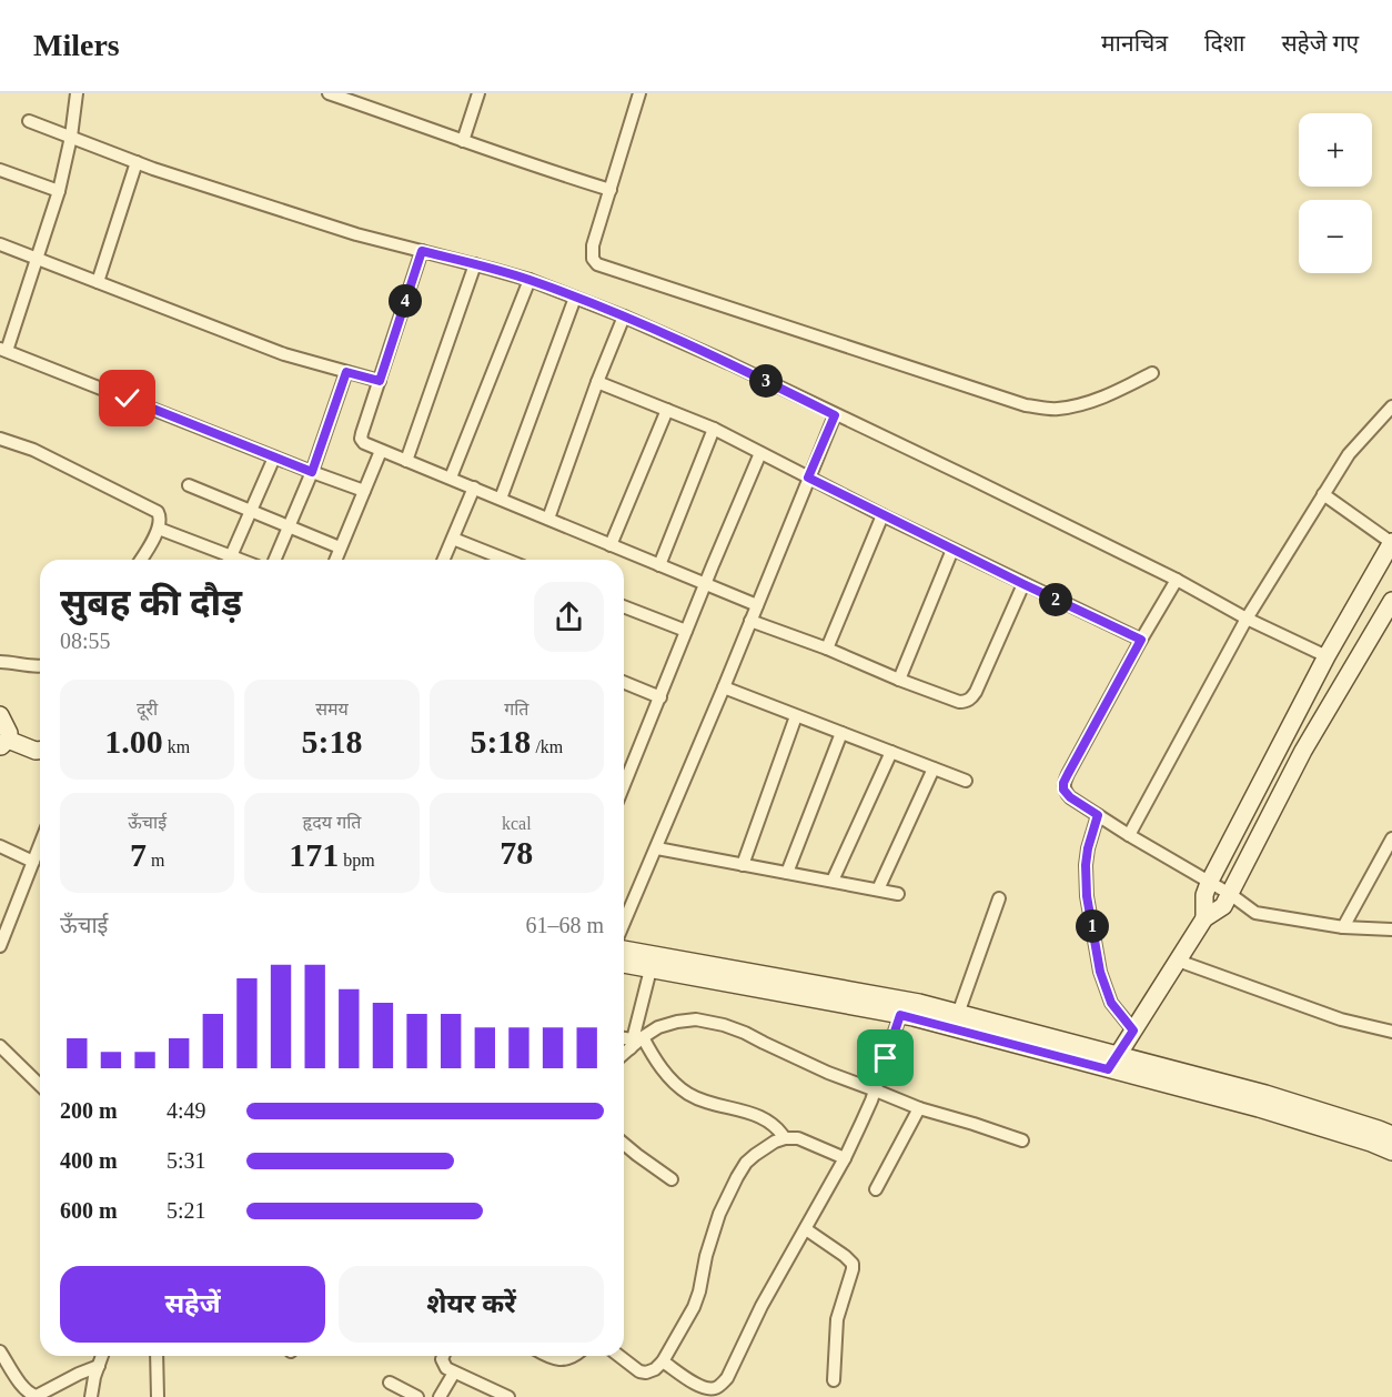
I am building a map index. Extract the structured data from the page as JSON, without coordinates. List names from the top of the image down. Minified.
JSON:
{"page":{"header":"Milers","nav":["मानचित्र","दिशा","सहेजे गए"],"map_buttons":["+","−"],"pins":["4","3","2","1"],"heading":["सुबह की दौड़","08:55"],"stats":[["दूरी","1.00 km"],["समय","5:18"],["गति","5:18 /km"],["ऊँचाई","7 m"],["हृदय गति","171 bpm"],["kcal","78"]],"chart":["ऊँचाई","61–68 m"],"list":[{"name":"200 m","note":"4:49"},{"name":"400 m","note":"5:31"},{"name":"600 m","note":"5:21"}],"buttons":["सहेजें","शेयर करें"]}}
